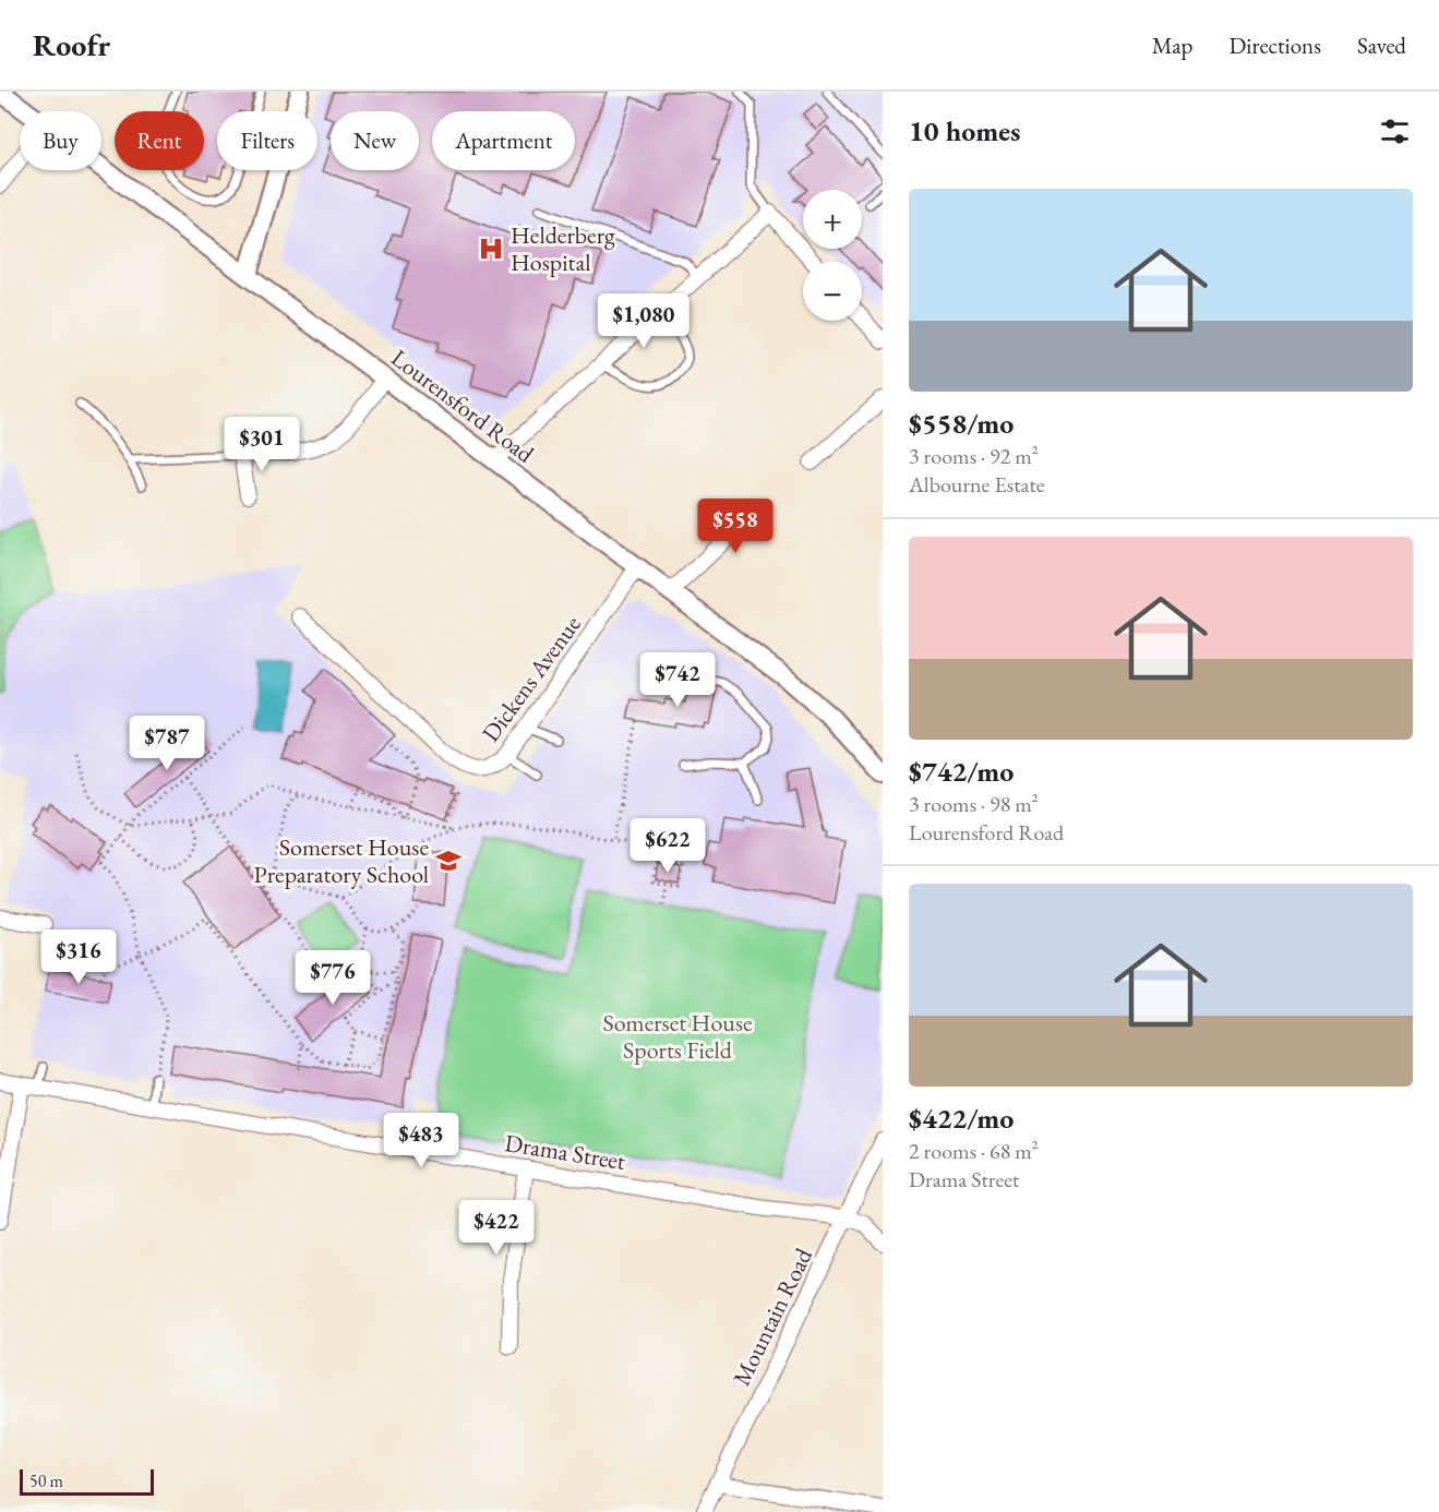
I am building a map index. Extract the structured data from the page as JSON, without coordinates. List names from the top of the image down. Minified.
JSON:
{"streets":{"street":["Lourensford Road","Dickens Avenue","Drama Street","Mountain Road"]},"crossings":[["Lourensford Road","Dickens Avenue"],["Drama Street","Mountain Road"]],"parks":["Somerset House Sports Field"],"places":{"hospital":["Helderberg Hospital"],"school or university":["Somerset House Preparatory School"]},"scale_bar":"50 m","page":{"header":"Roofr","nav":["Map","Directions","Saved"],"heading":"10 homes","chip":["Buy","Rent","Filters","New","Apartment"],"list":[{"name":"$558/mo","note":"3 rooms · 92 m² · Albourne Estate"},{"name":"$742/mo","note":"3 rooms · 98 m² · Lourensford Road"},{"name":"$422/mo","note":"2 rooms · 68 m² · Drama Street"}],"map_buttons":["+","−"],"price":["$1,080","$301","$558","$742","$787","$622","$316","$776","$483","$422"],"scale":"50 m"}}
